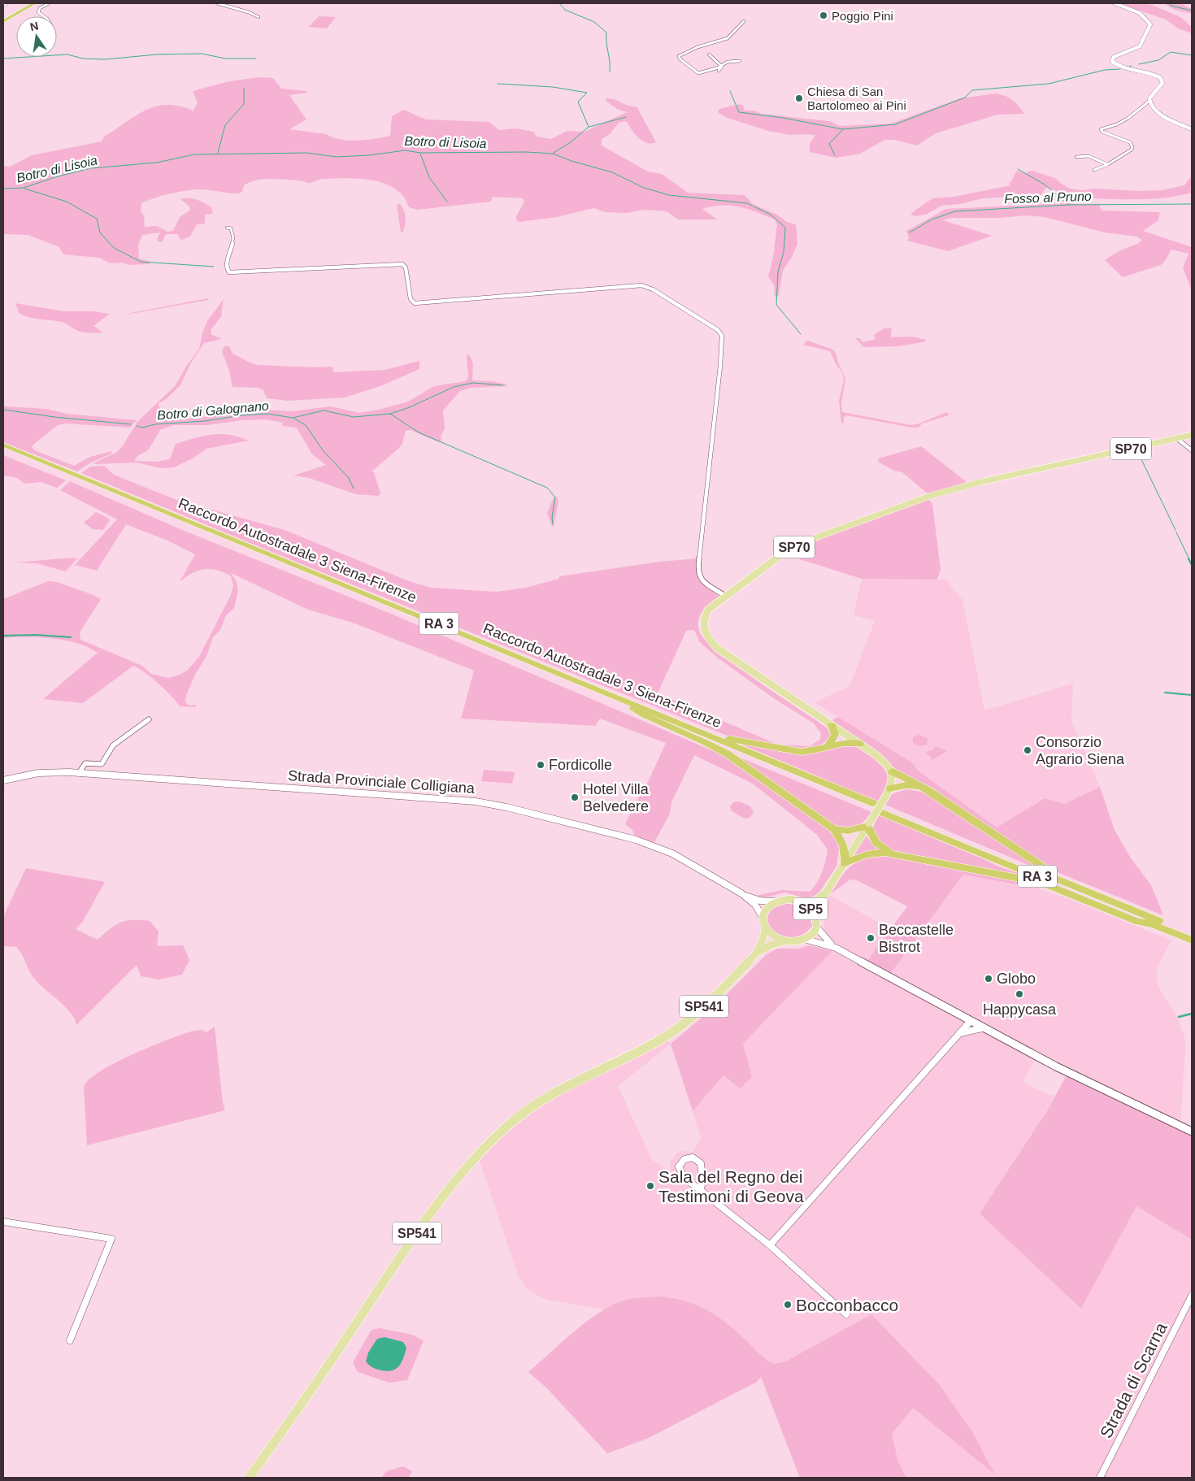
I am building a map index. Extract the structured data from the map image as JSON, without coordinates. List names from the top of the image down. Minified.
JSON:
{"streets":{"highway":["Raccordo Autostradale 3 Siena-Firenze","RA 3"],"main road":["SP70","Strada Provinciale Colligiana","SP5","SP541"],"street":["Strada di Scarna"]},"crossings":[["Strada Provinciale Colligiana","SP5"],["Strada Provinciale Colligiana","SP541"],["SP5","SP541"]],"water":["Botro di Lisoia","Fosso al Pruno","Botro di Galognano"],"places":["Poggio Pini","Chiesa di San Bartolomeo ai Pini","Consorzio Agrario Siena","Fordicolle","Hotel Villa Belvedere","Beccastelle Bistrot","Globo","Happycasa","Sala del Regno dei Testimoni di Geova","Bocconbacco"],"north":"top"}
